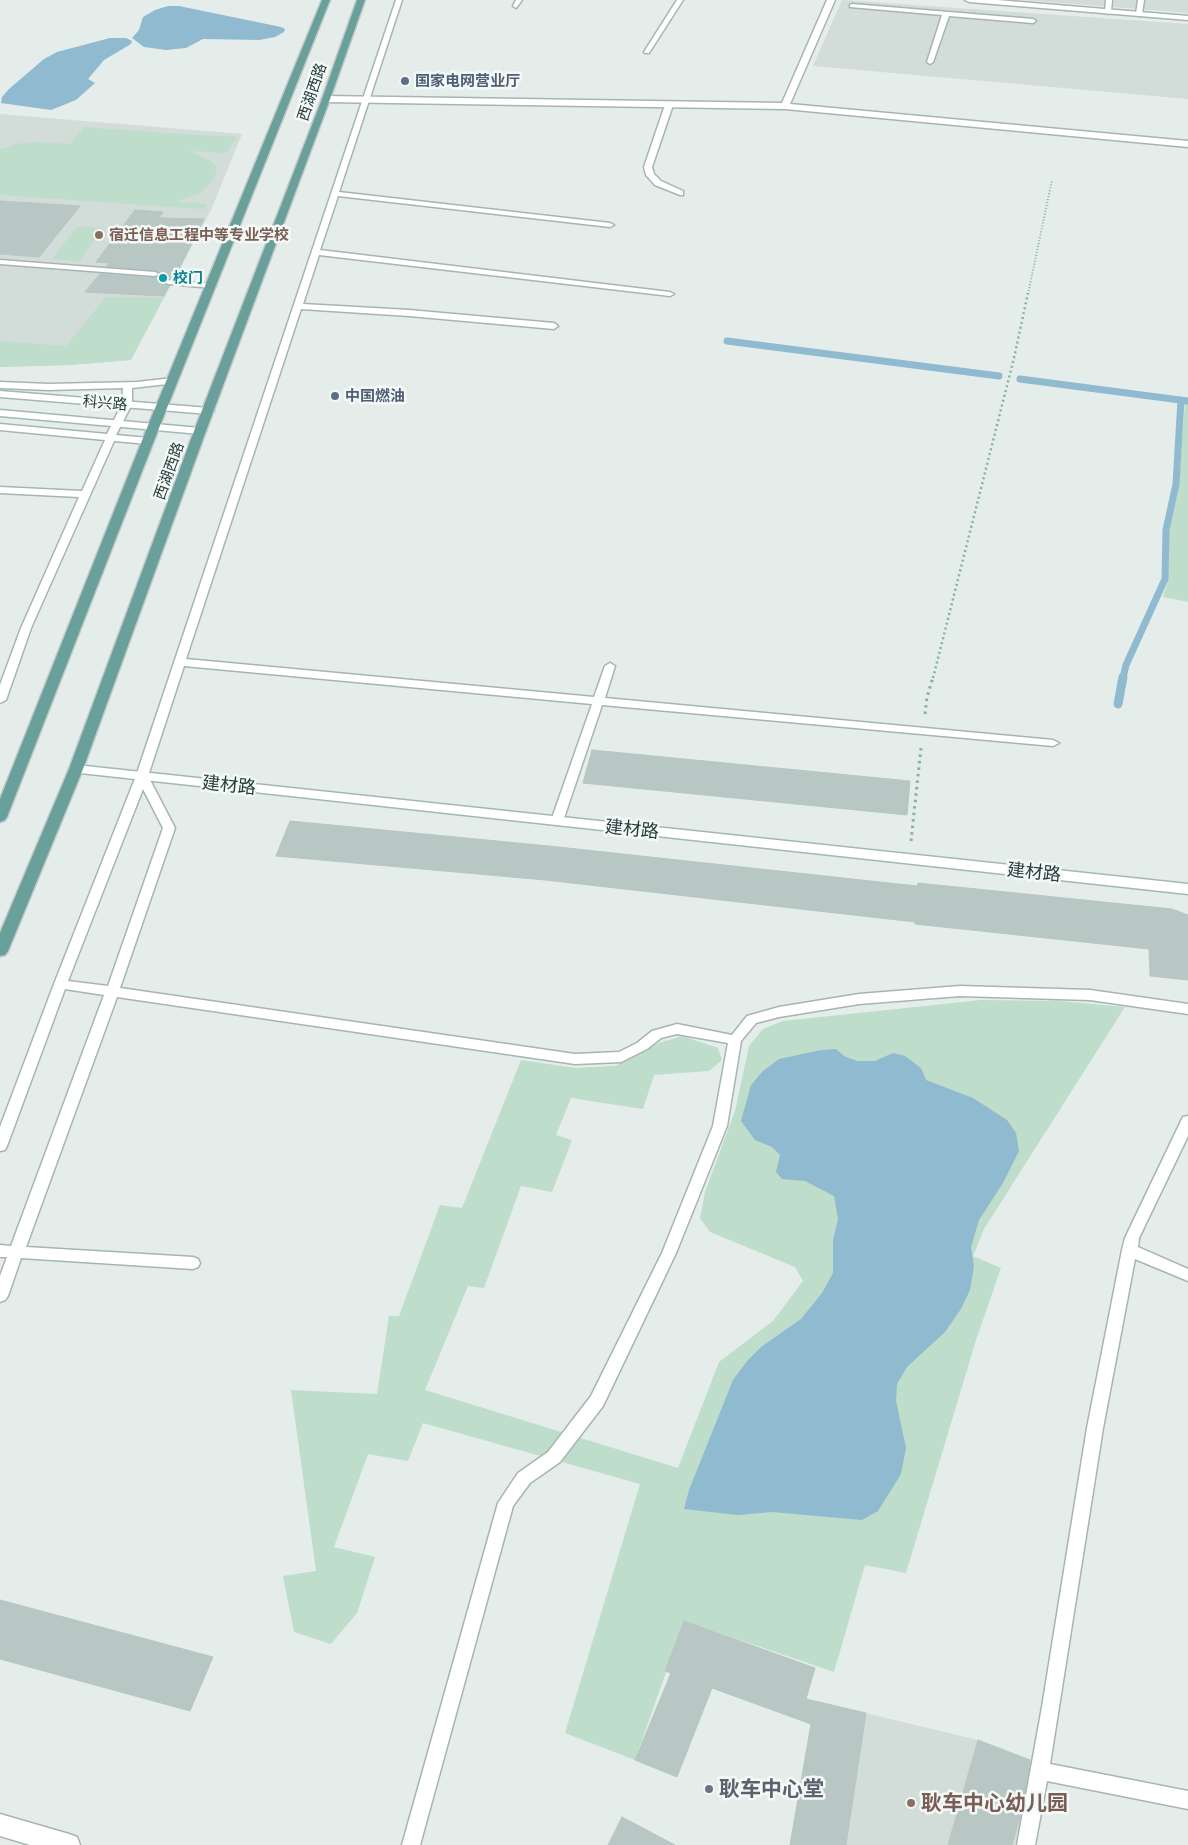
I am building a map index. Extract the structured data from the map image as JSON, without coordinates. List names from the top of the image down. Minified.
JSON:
{"streets":{"main road":["西湖西路"],"street":["科兴路","建材路"]},"crossings":[["西湖西路","科兴路"],["西湖西路","建材路"]],"places":["国家电网营业厅","宿迁信息工程中等专业学校","校门","中国燃油","耿车中心堂","耿车中心幼儿园"]}
